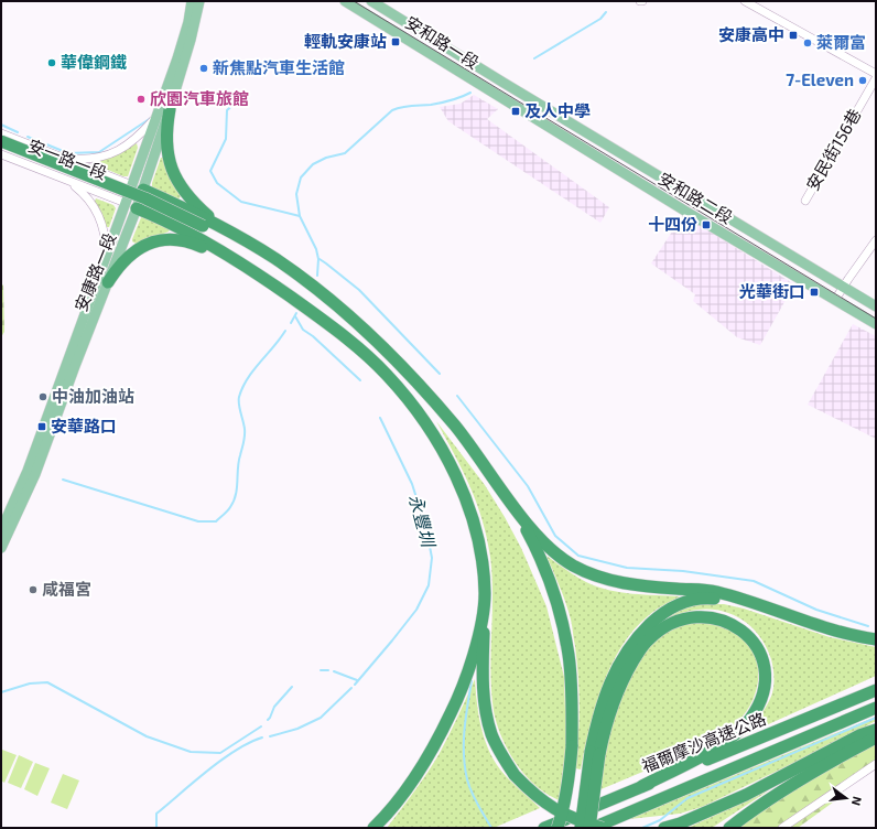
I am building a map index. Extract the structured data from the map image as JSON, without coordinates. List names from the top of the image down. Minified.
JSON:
{"streets":{"highway":["福爾摩沙高速公路"],"main road":["安和路一段","安和路二段","安康路一段"],"street":["安民街156巷","安一路一段"]},"crossings":[["安和路一段","安和路二段"],["安一路一段","安康路一段"]],"water":["永豐圳"],"places":{"transit":["安康高中","輕軌安康站","及人中學","十四份","光華街口","安華路口"],"other":["萊爾富","華偉鋼鐵","新焦點汽車生活館","7-Eleven","欣園汽車旅館","中油加油站","咸福宮"]},"north":"right"}
